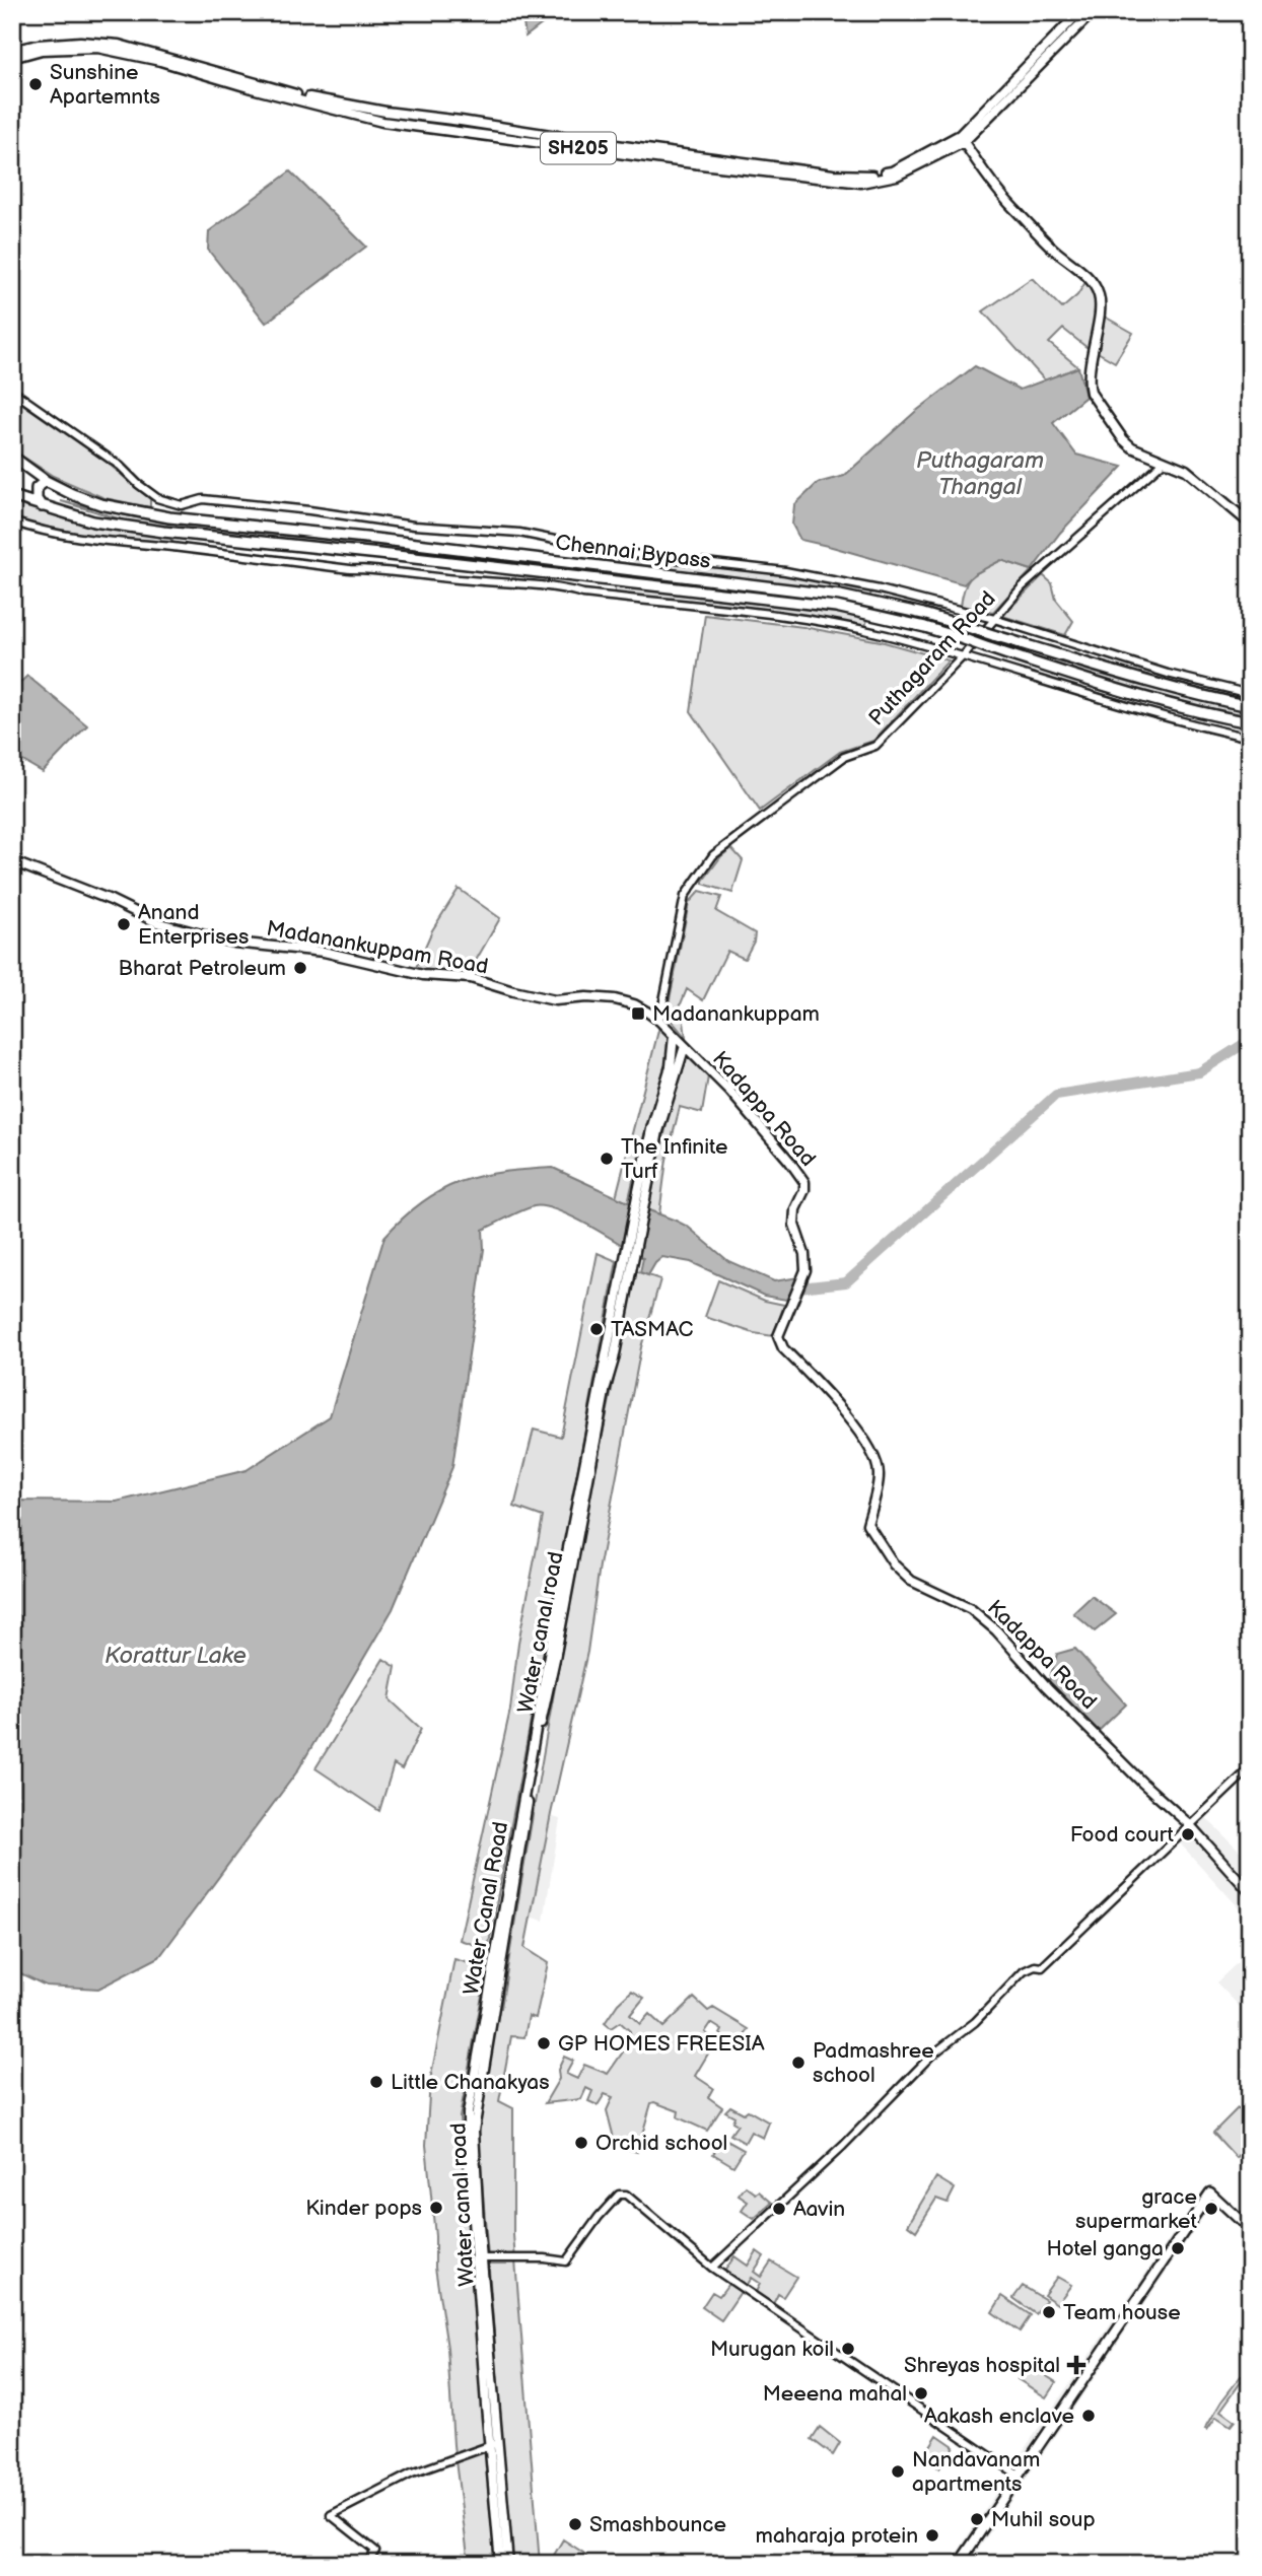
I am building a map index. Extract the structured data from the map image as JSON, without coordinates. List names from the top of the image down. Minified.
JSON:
{"streets":{"highway":["Chennai Bypass"],"main road":["SH205","Madanankuppam Road","Kadappa Road","Water canal road","Water Canal Road"],"street":["Puthagaram Road"]},"crossings":[["Puthagaram Road","Madanankuppam Road"],["Water canal road","Water Canal Road"]],"water":["Puthagaram Thangal","Korattur Lake"],"places":{"other":["Sunshine Apartemnts","Anand Enterprises","Bharat Petroleum","The Infinite Turf","TASMAC","Food court","GP HOMES FREESIA","Padmashree school","Little Chanakyas","Orchid school","Kinder pops","Aavin","grace supermarket","Hotel ganga","Team house","Murugan koil","Meeena mahal","Aakash enclave","Nandavanam apartments","Muhil soup","Smashbounce","maharaja protein"],"transit":["Madanankuppam"],"health":["Shreyas hospital"]}}
